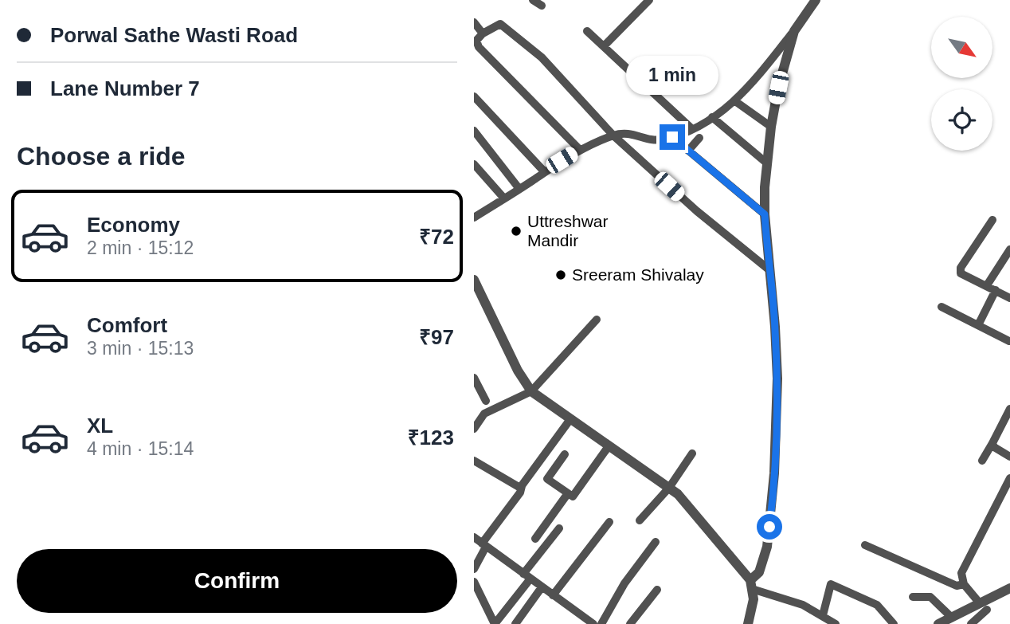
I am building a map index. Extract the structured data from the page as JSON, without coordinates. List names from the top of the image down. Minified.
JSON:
{"places":["Uttreshwar Mandir","Sreeram Shivalay"],"north":"bottom right","page":{"banner":["Porwal Sathe Wasti Road","Lane Number 7"],"bubble":"1 min","heading":"Choose a ride","list":[{"name":"Economy","note":"2 min · 15:12","value":"₹72"},{"name":"Comfort","note":"3 min · 15:13","value":"₹97"},{"name":"XL","note":"4 min · 15:14","value":"₹123"}],"buttons":"Confirm"}}
